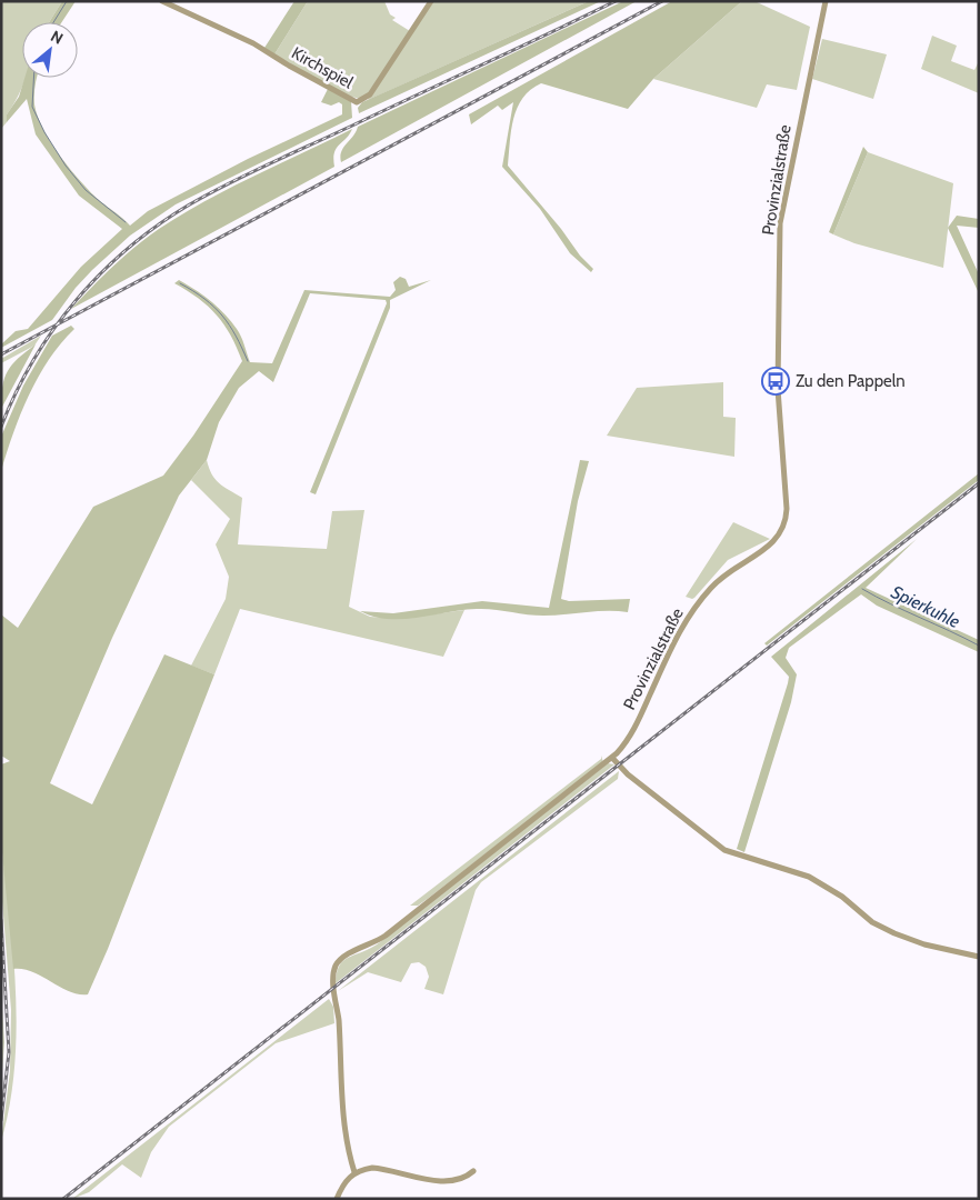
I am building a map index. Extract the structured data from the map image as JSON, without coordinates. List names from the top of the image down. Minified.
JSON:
{"streets":{"street":["Kirchspiel","Provinzialstraße"]},"water":["Spierkuhle"],"places":{"bus stop":["Zu den Pappeln"]},"north":"top right"}
